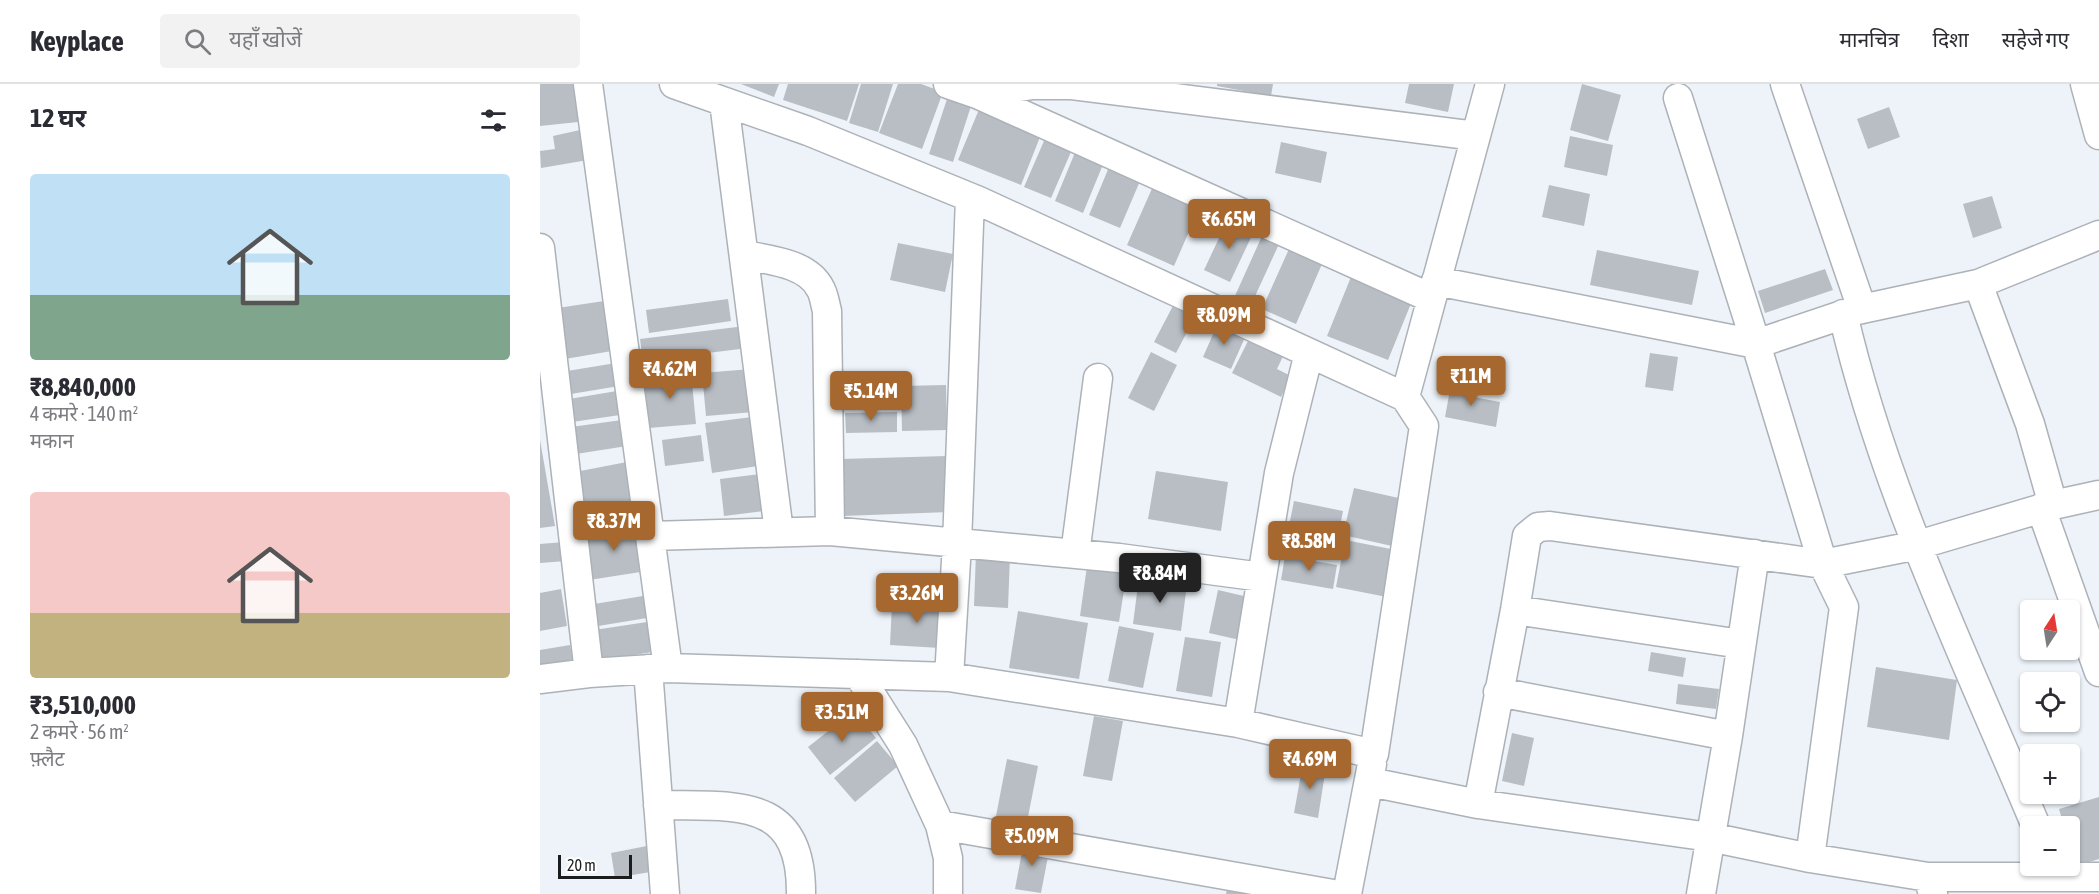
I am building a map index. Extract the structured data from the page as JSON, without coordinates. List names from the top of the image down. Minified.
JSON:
{"scale_bar":"20 m","north":"top","page":{"header":"Keyplace","search":"यहाँ खोजें","nav":["मानचित्र","दिशा","सहेजे गए"],"heading":"12 घर","list":[{"name":"₹8,840,000","note":"4 कमरे · 140 m² · मकान"},{"name":"₹3,510,000","note":"2 कमरे · 56 m² · फ़्लैट"}],"price":["₹6.65M","₹8.09M","₹4.62M","₹11M","₹5.14M","₹8.37M","₹8.58M","₹8.84M","₹3.26M","₹3.51M","₹4.69M","₹5.09M"],"map_buttons":["+","−"],"scale":"20 m"}}
